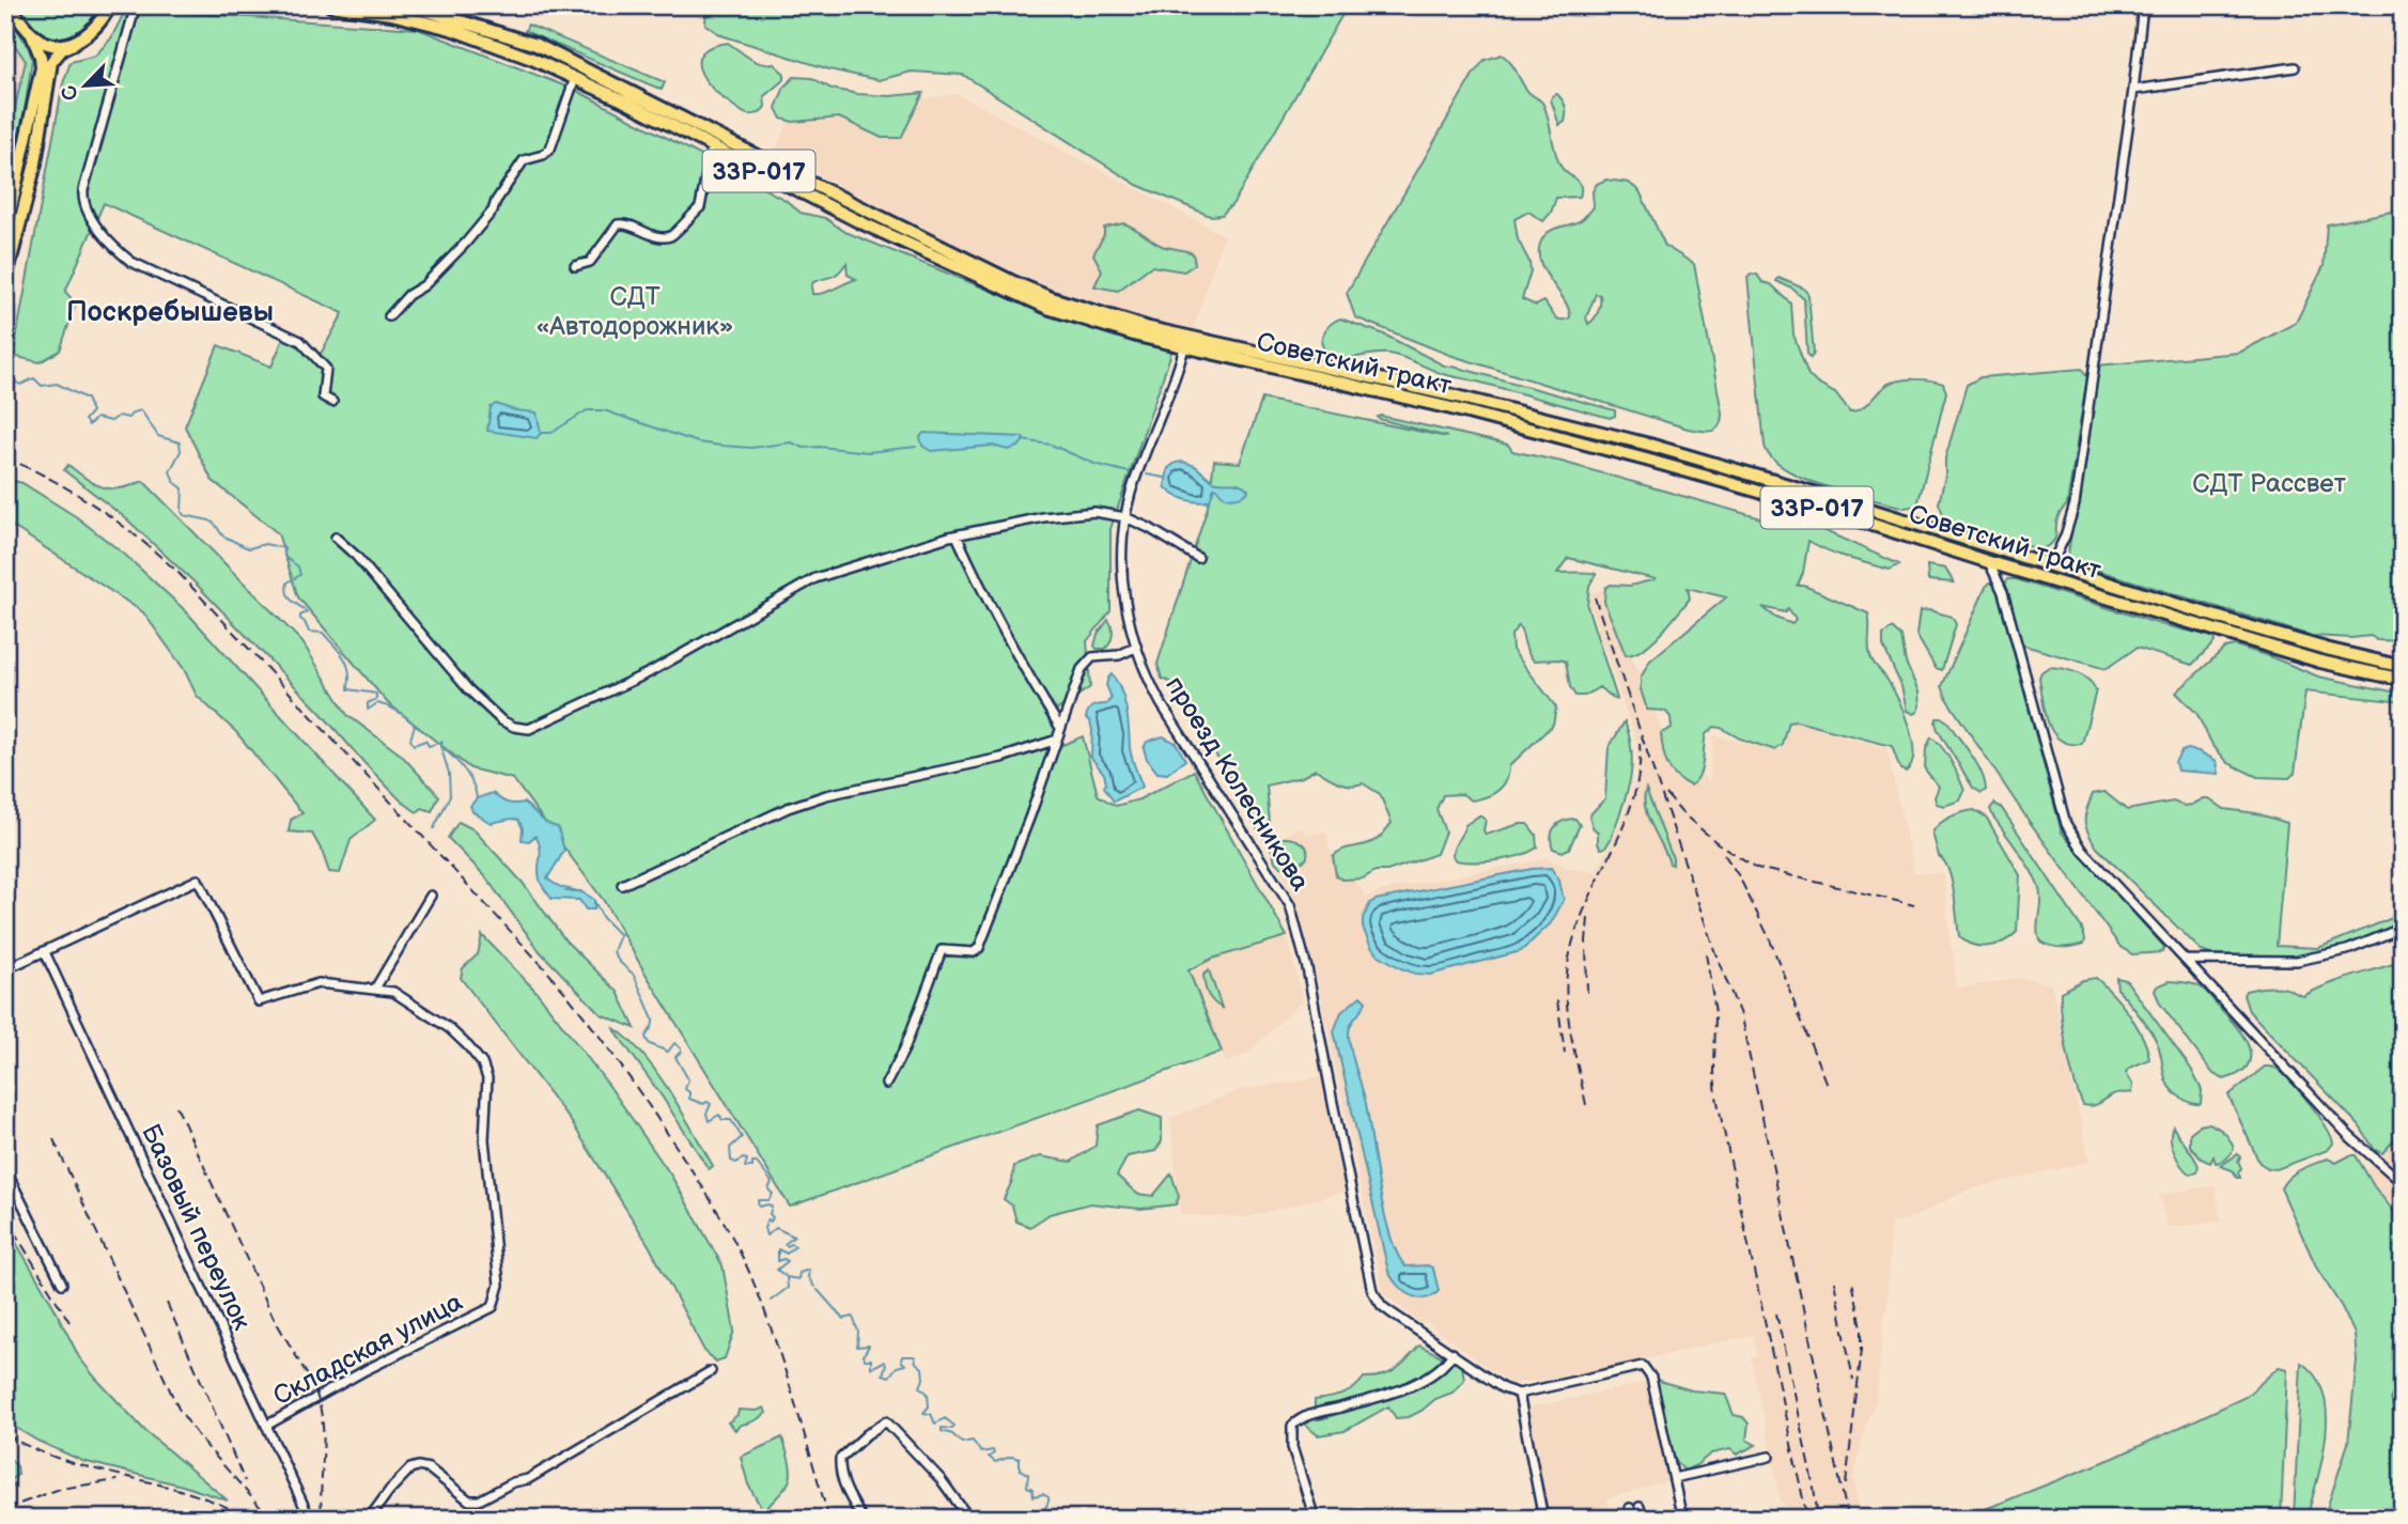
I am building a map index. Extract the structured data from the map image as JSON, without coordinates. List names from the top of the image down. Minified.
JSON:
{"streets":{"highway":["33Р-017","Советский тракт"],"street":["проезд Колесникова","Базовый переулок","Складская улица"]},"crossings":[["Советский тракт","проезд Колесникова"],["Базовый переулок","Складская улица"]],"districts":["Поскребышевы"],"parks":["СДТ «Автодорожник»","СДТ Рассвет"],"north":"bottom left"}
